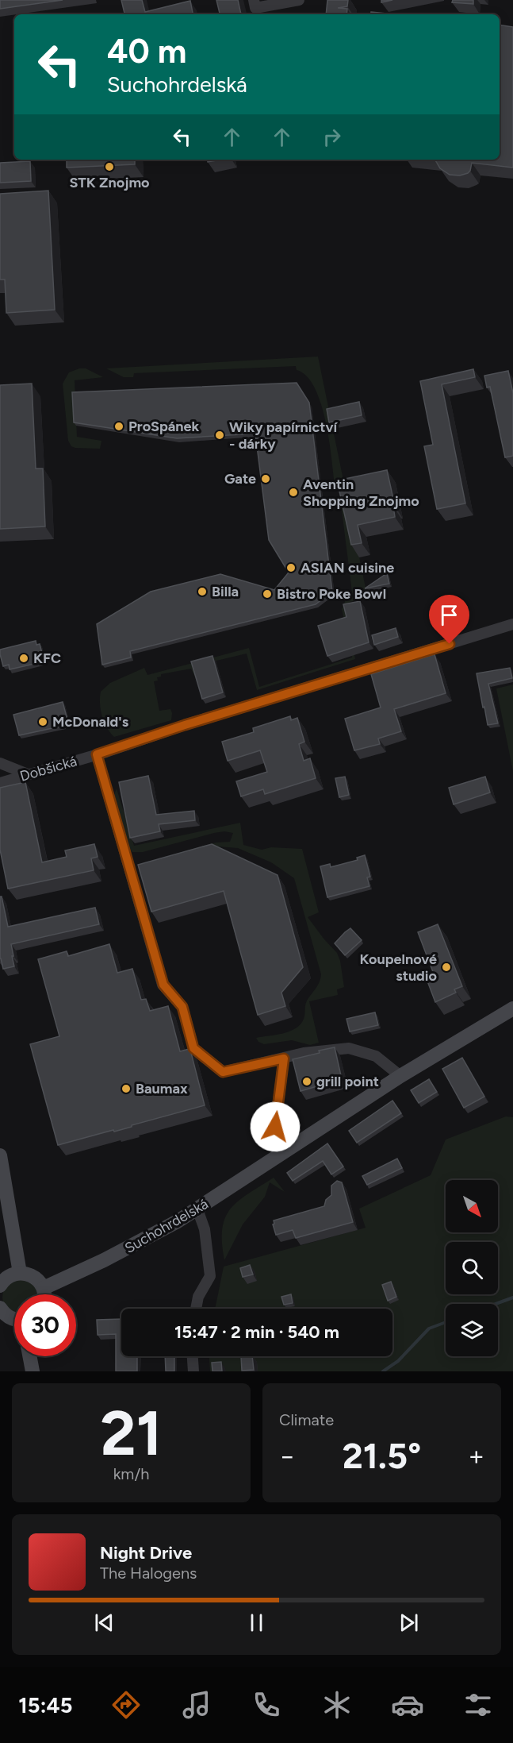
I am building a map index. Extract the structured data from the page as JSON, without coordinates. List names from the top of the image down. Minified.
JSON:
{"streets":{"main road":["Suchohrdelská"],"street":["Dobšická"]},"places":["STK Znojmo","ProSpánek","Wiky papírnictví - dárky","Gate","Aventin Shopping Znojmo","ASIAN cuisine","Billa","Bistro Poke Bowl","KFC","McDonald's","Koupelnové studio","grill point","Baumax"],"north":"bottom right","page":{"turn":["40 m","Suchohrdelská"],"limit":"30","trip":"15:47 · 2 min · 540 m","tile":[["21","km/h"],"Climate"],"heat":["−","21.5°","+"],"song":["Night Drive","The Halogens"],"tabs":"15:45"}}
